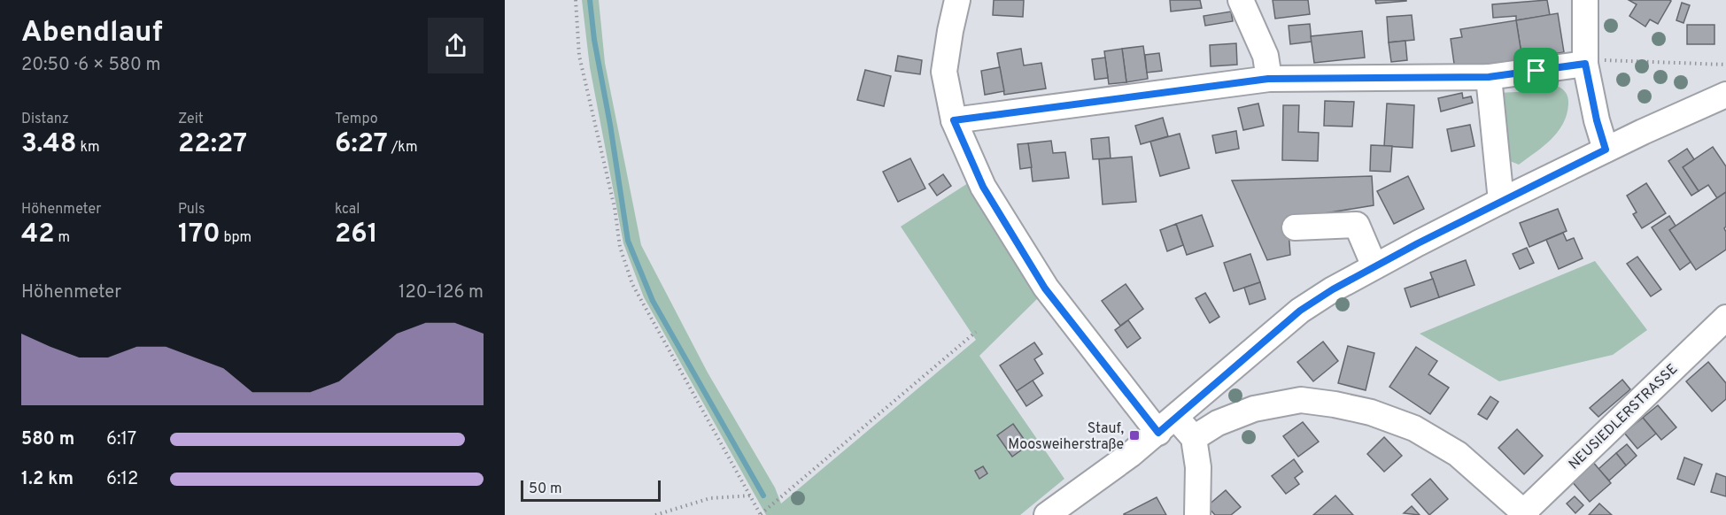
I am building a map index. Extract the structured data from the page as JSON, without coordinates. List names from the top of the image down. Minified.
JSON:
{"streets":{"street":["NEUSIEDLERSTRASSE"]},"places":{"transit":["Stauf, Moosweiherstraße"]},"scale_bar":"50 m","page":{"heading":["Abendlauf","20:50 · 6 × 580 m"],"stats":[["Distanz","3.48 km"],["Zeit","22:27"],["Tempo","6:27 /km"],["Höhenmeter","42 m"],["Puls","170 bpm"],["kcal","261"]],"chart":["Höhenmeter","120–126 m"],"list":[{"name":"580 m","note":"6:17"},{"name":"1.2 km","note":"6:12"}],"scale":"50 m"}}
